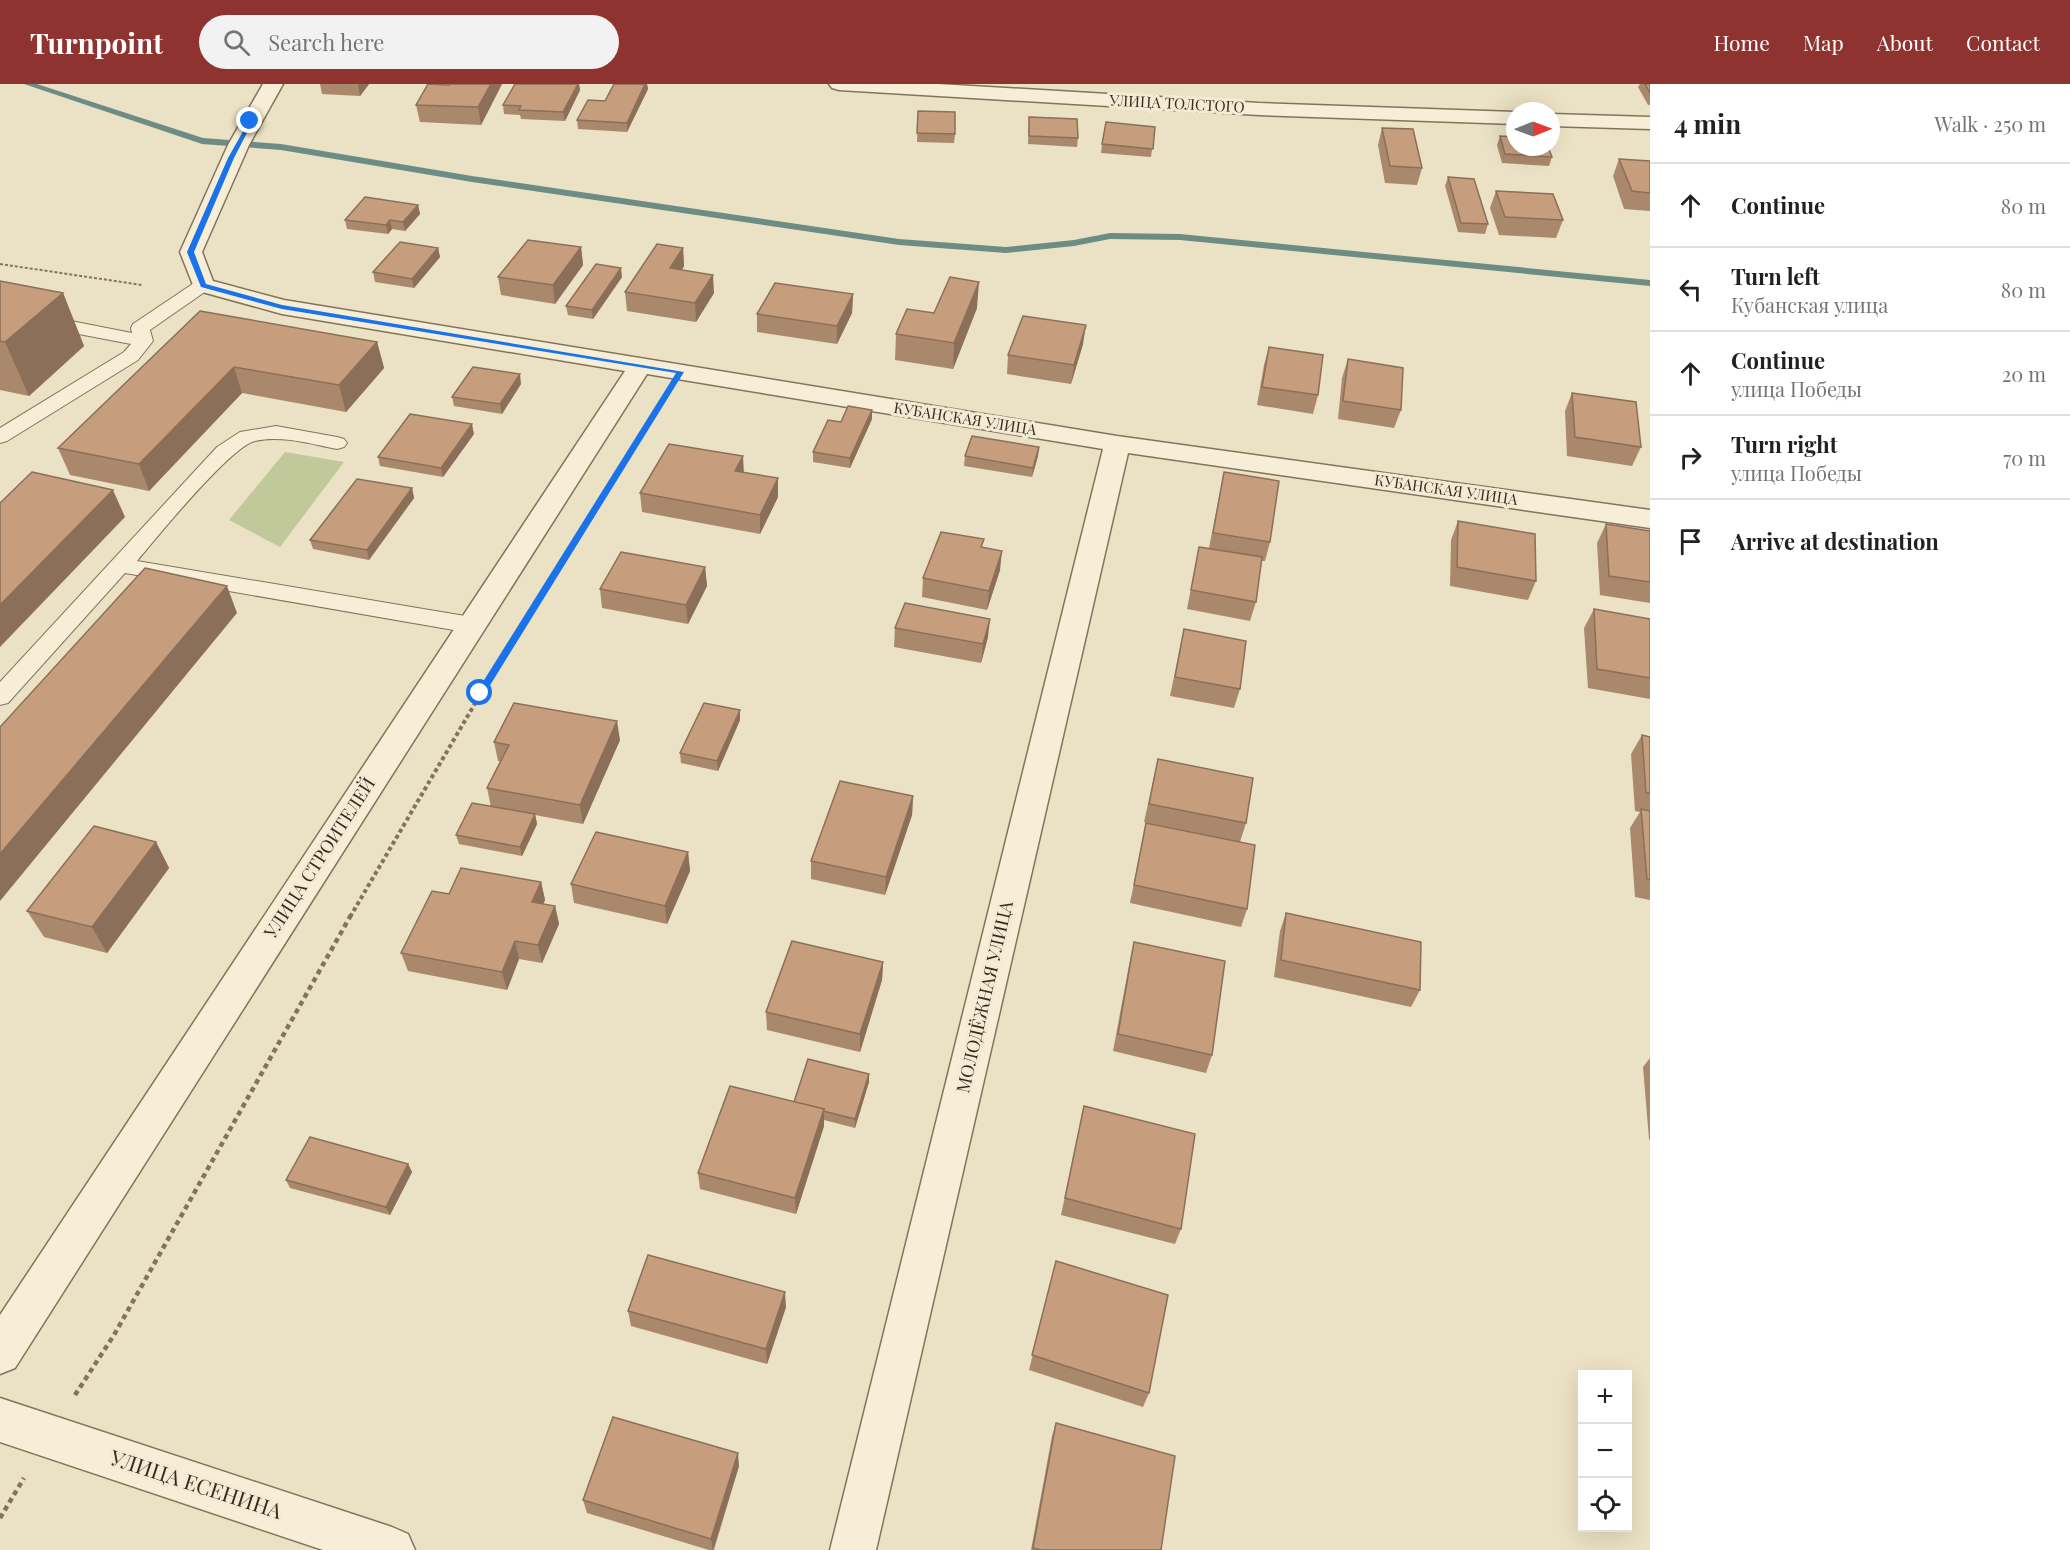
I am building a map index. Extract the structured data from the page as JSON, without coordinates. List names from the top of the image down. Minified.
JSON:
{"streets":{"street":["УЛИЦА ТОЛСТОГО","КУБАНСКАЯ УЛИЦА","УЛИЦА СТРОИТЕЛЕЙ","МОЛОДЁЖНАЯ УЛИЦА","УЛИЦА ЕСЕНИНА"]},"crossings":[["КУБАНСКАЯ УЛИЦА","УЛИЦА СТРОИТЕЛЕЙ"],["КУБАНСКАЯ УЛИЦА","МОЛОДЁЖНАЯ УЛИЦА"]],"north":"right","page":{"header":"Turnpoint","search":"Search here","nav":["Home","Map","About","Contact"],"heading":["4 min","Walk · 250 m"],"list":[["Continue","80 m"],["Turn left","Кубанская улица","80 m"],["Continue","улица Победы","20 m"],["Turn right","улица Победы","70 m"],"Arrive at destination"],"map_buttons":["+","−"]}}
